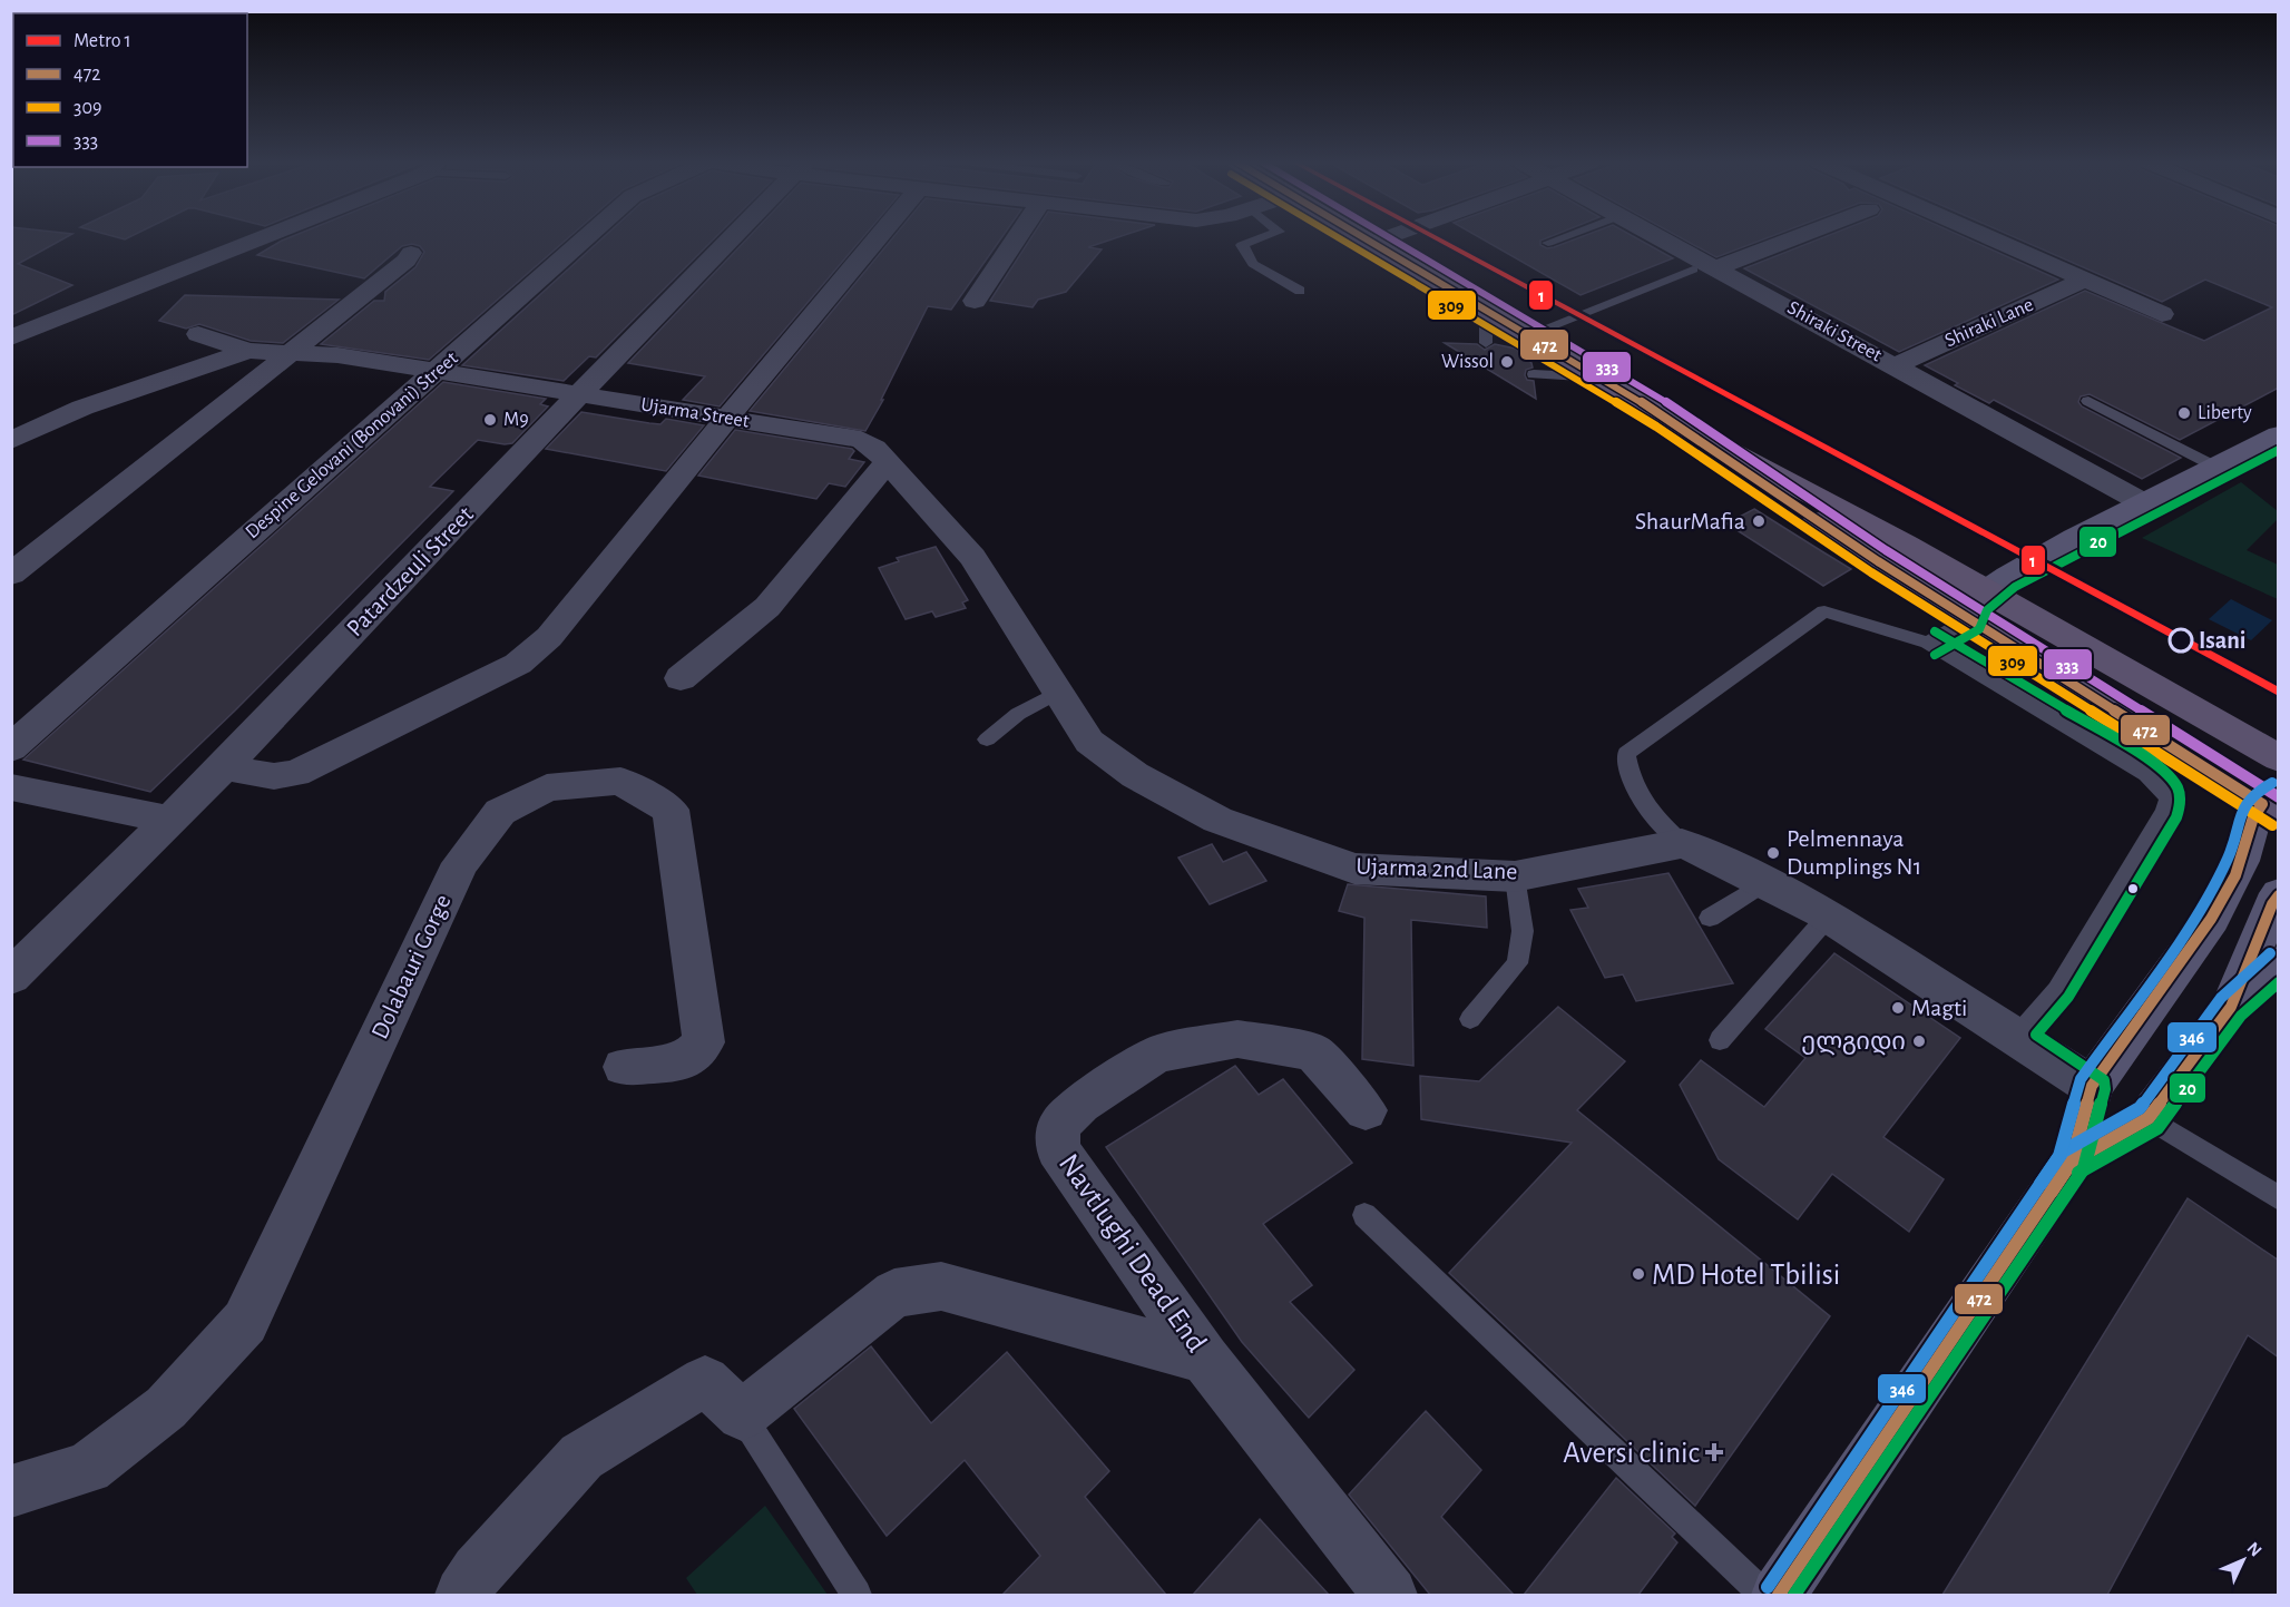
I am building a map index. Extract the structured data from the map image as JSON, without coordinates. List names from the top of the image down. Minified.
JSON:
{"streets":{"street":["Shiraki Lane","Shiraki Street","Ujarma Street","Despine Gelovani (Bonovani) Street","Patardzeuli Street","Ujarma 2nd Lane","Dolabauri Gorge","Navtlughi Dead End"]},"crossings":[["Shiraki Lane","Shiraki Street"],["Ujarma Street","Despine Gelovani (Bonovani) Street"],["Ujarma Street","Patardzeuli Street"],["Ujarma Street","Ujarma 2nd Lane"]],"places":{"other":["Wissol","Liberty","M9","ShaurMafia","Isani","Pelmennaya Dumplings N1","Magti","ელგიდი","MD Hotel Tbilisi"],"health":["Aversi clinic"]},"lines":["metro line 1","transit line 472","transit line 309","transit line 333","transit line 20","transit line 346"],"legend":["Metro 1","472","309","333"],"north":"top right"}
